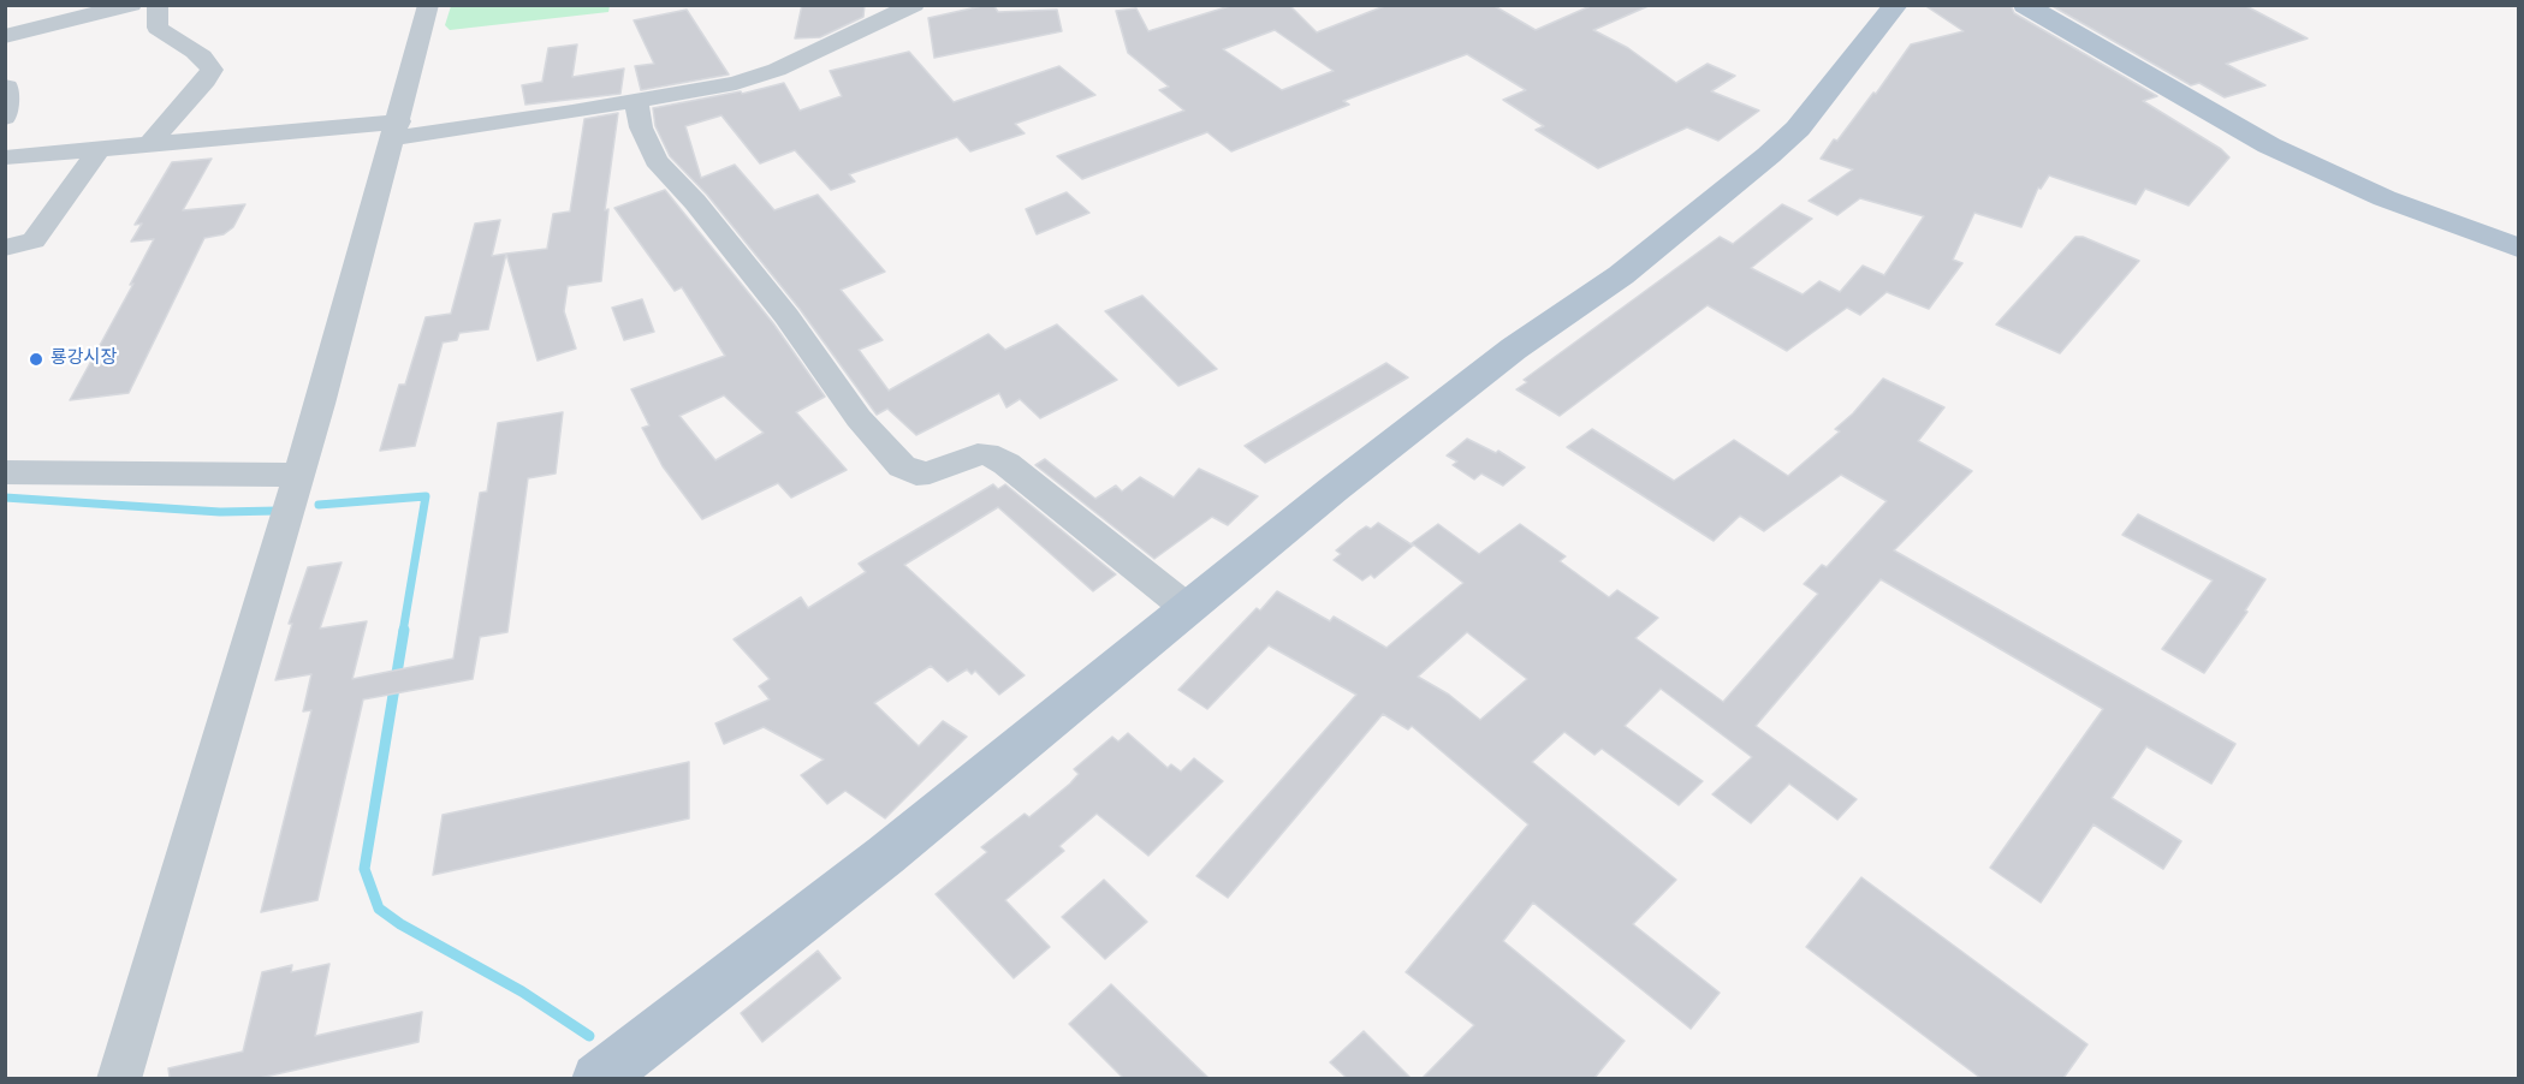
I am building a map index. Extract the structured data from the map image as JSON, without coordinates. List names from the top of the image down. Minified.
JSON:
{"places":["룡강시장"]}
